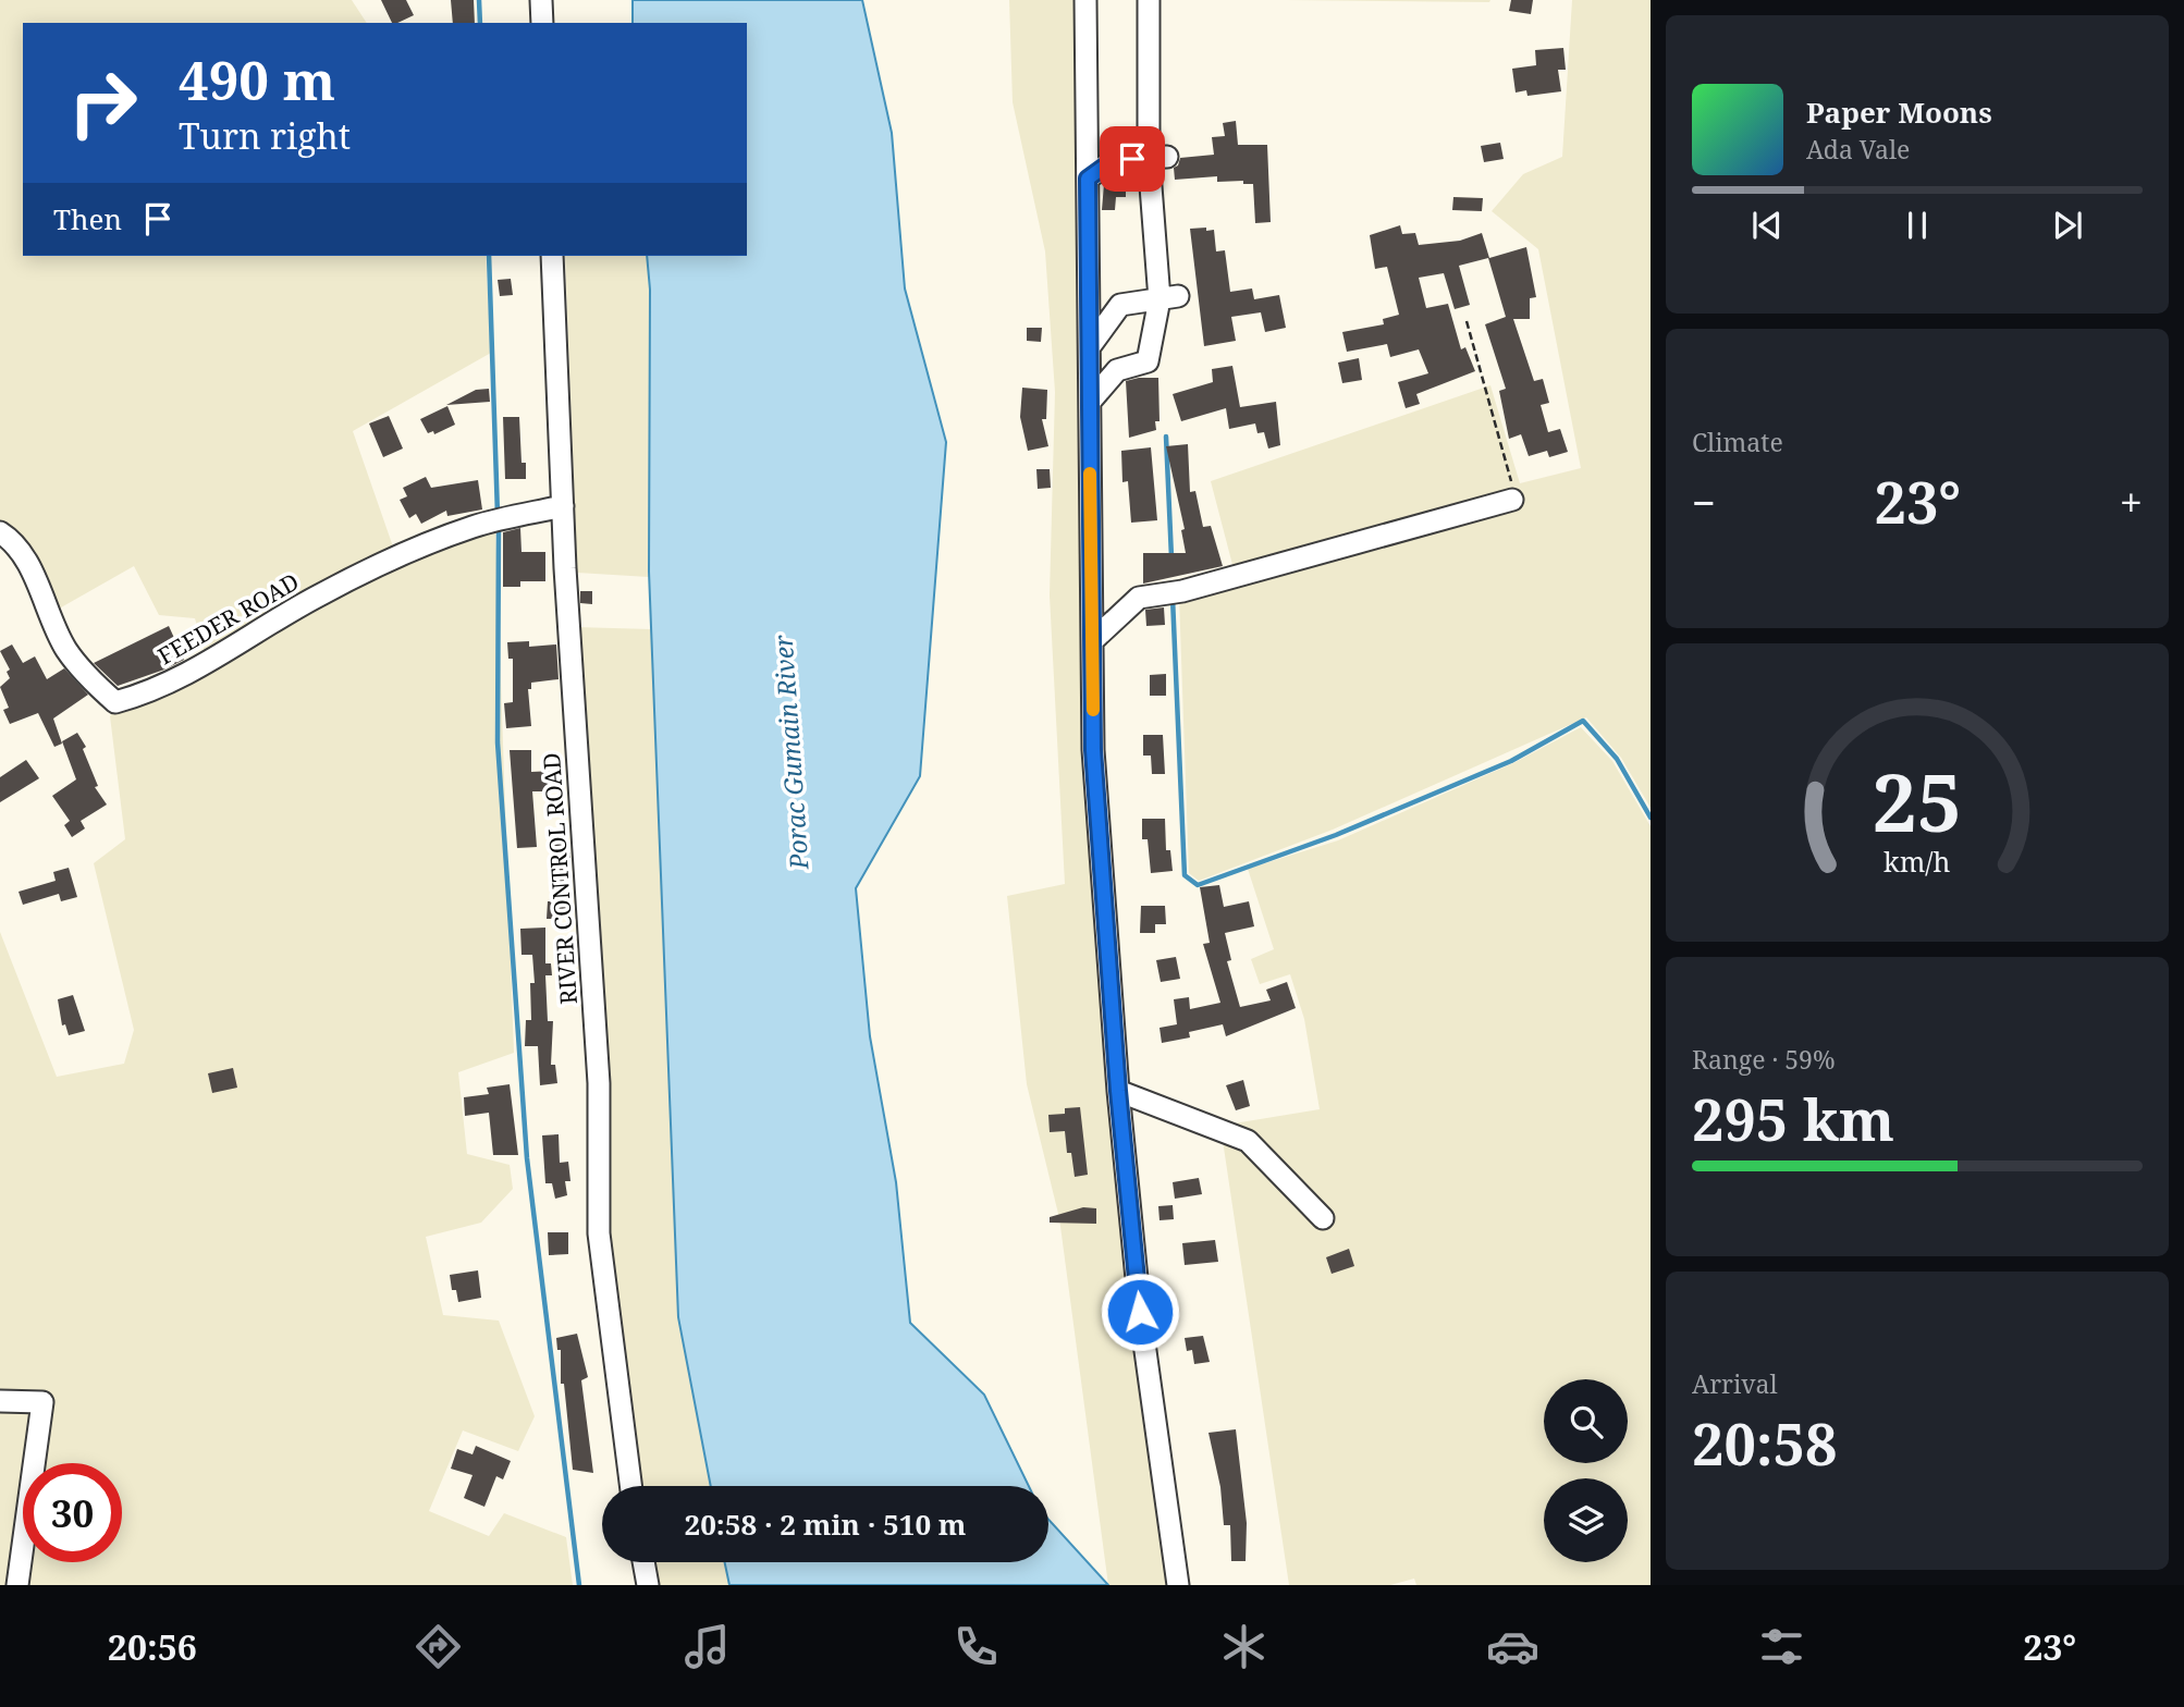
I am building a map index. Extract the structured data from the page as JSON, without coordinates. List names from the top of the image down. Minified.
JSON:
{"streets":{"street":["FEEDER ROAD","RIVER CONTROL ROAD"]},"crossings":[["FEEDER ROAD","RIVER CONTROL ROAD"]],"water":["Porac Gumain River"],"page":{"turn":["490 m","Turn right"],"song":["Paper Moons","Ada Vale"],"then":"Then","tile":["Climate",["Range · 59%","295 km"],["Arrival","20:58"]],"heat":["−","23°","+"],"limit":"30","trip":"20:58 · 2 min · 510 m","tabs":["20:56","23°"],"gauge":["25","km/h"]}}
